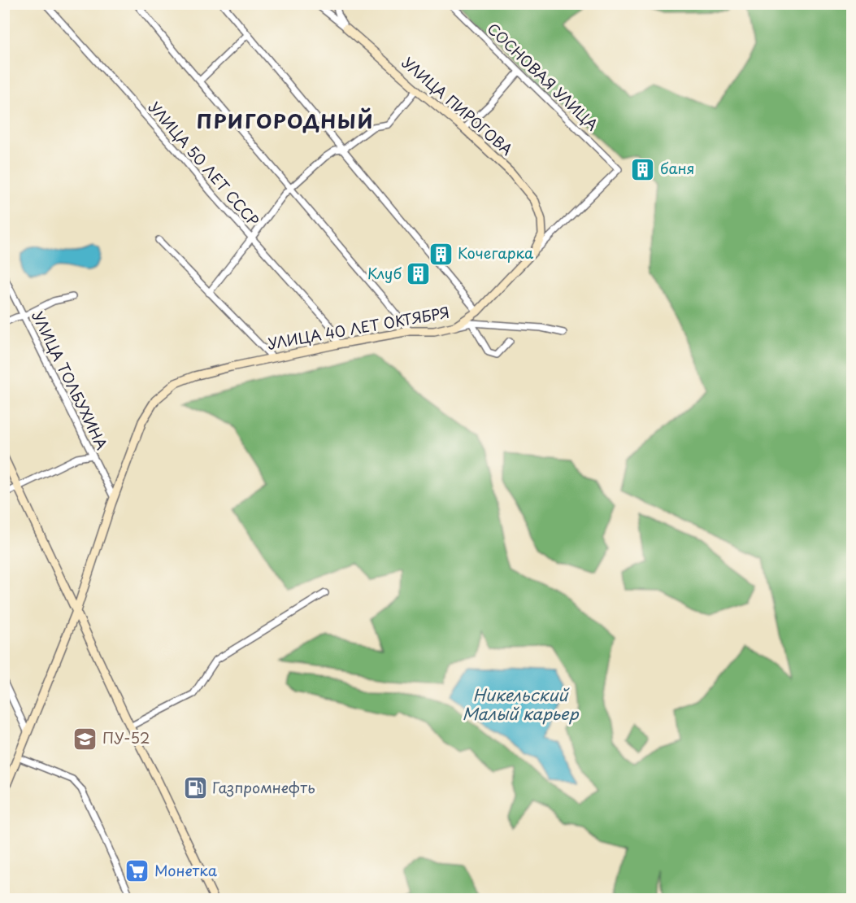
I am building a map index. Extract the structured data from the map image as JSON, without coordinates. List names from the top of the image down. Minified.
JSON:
{"streets":{"street":["СОСНОВАЯ УЛИЦА","УЛИЦА ПИРОГОВА","УЛИЦА 50 ЛЕТ СССР","УЛИЦА 40 ЛЕТ ОКТЯБРЯ","УЛИЦА ТОЛБУХИНА"]},"crossings":[["СОСНОВАЯ УЛИЦА","УЛИЦА 40 ЛЕТ ОКТЯБРЯ"],["УЛИЦА ПИРОГОВА","УЛИЦА 40 ЛЕТ ОКТЯБРЯ"],["УЛИЦА 50 ЛЕТ СССР","УЛИЦА 40 ЛЕТ ОКТЯБРЯ"],["УЛИЦА 40 ЛЕТ ОКТЯБРЯ","УЛИЦА ТОЛБУХИНА"]],"districts":["ПРИГОРОДНЫЙ"],"water":["Никельский Малый карьер"],"places":{"building":["баня","Кочегарка","Клуб"],"school or university":["ПУ-52"],"fuel station":["Газпромнефть"],"supermarket":["Монетка"]}}
